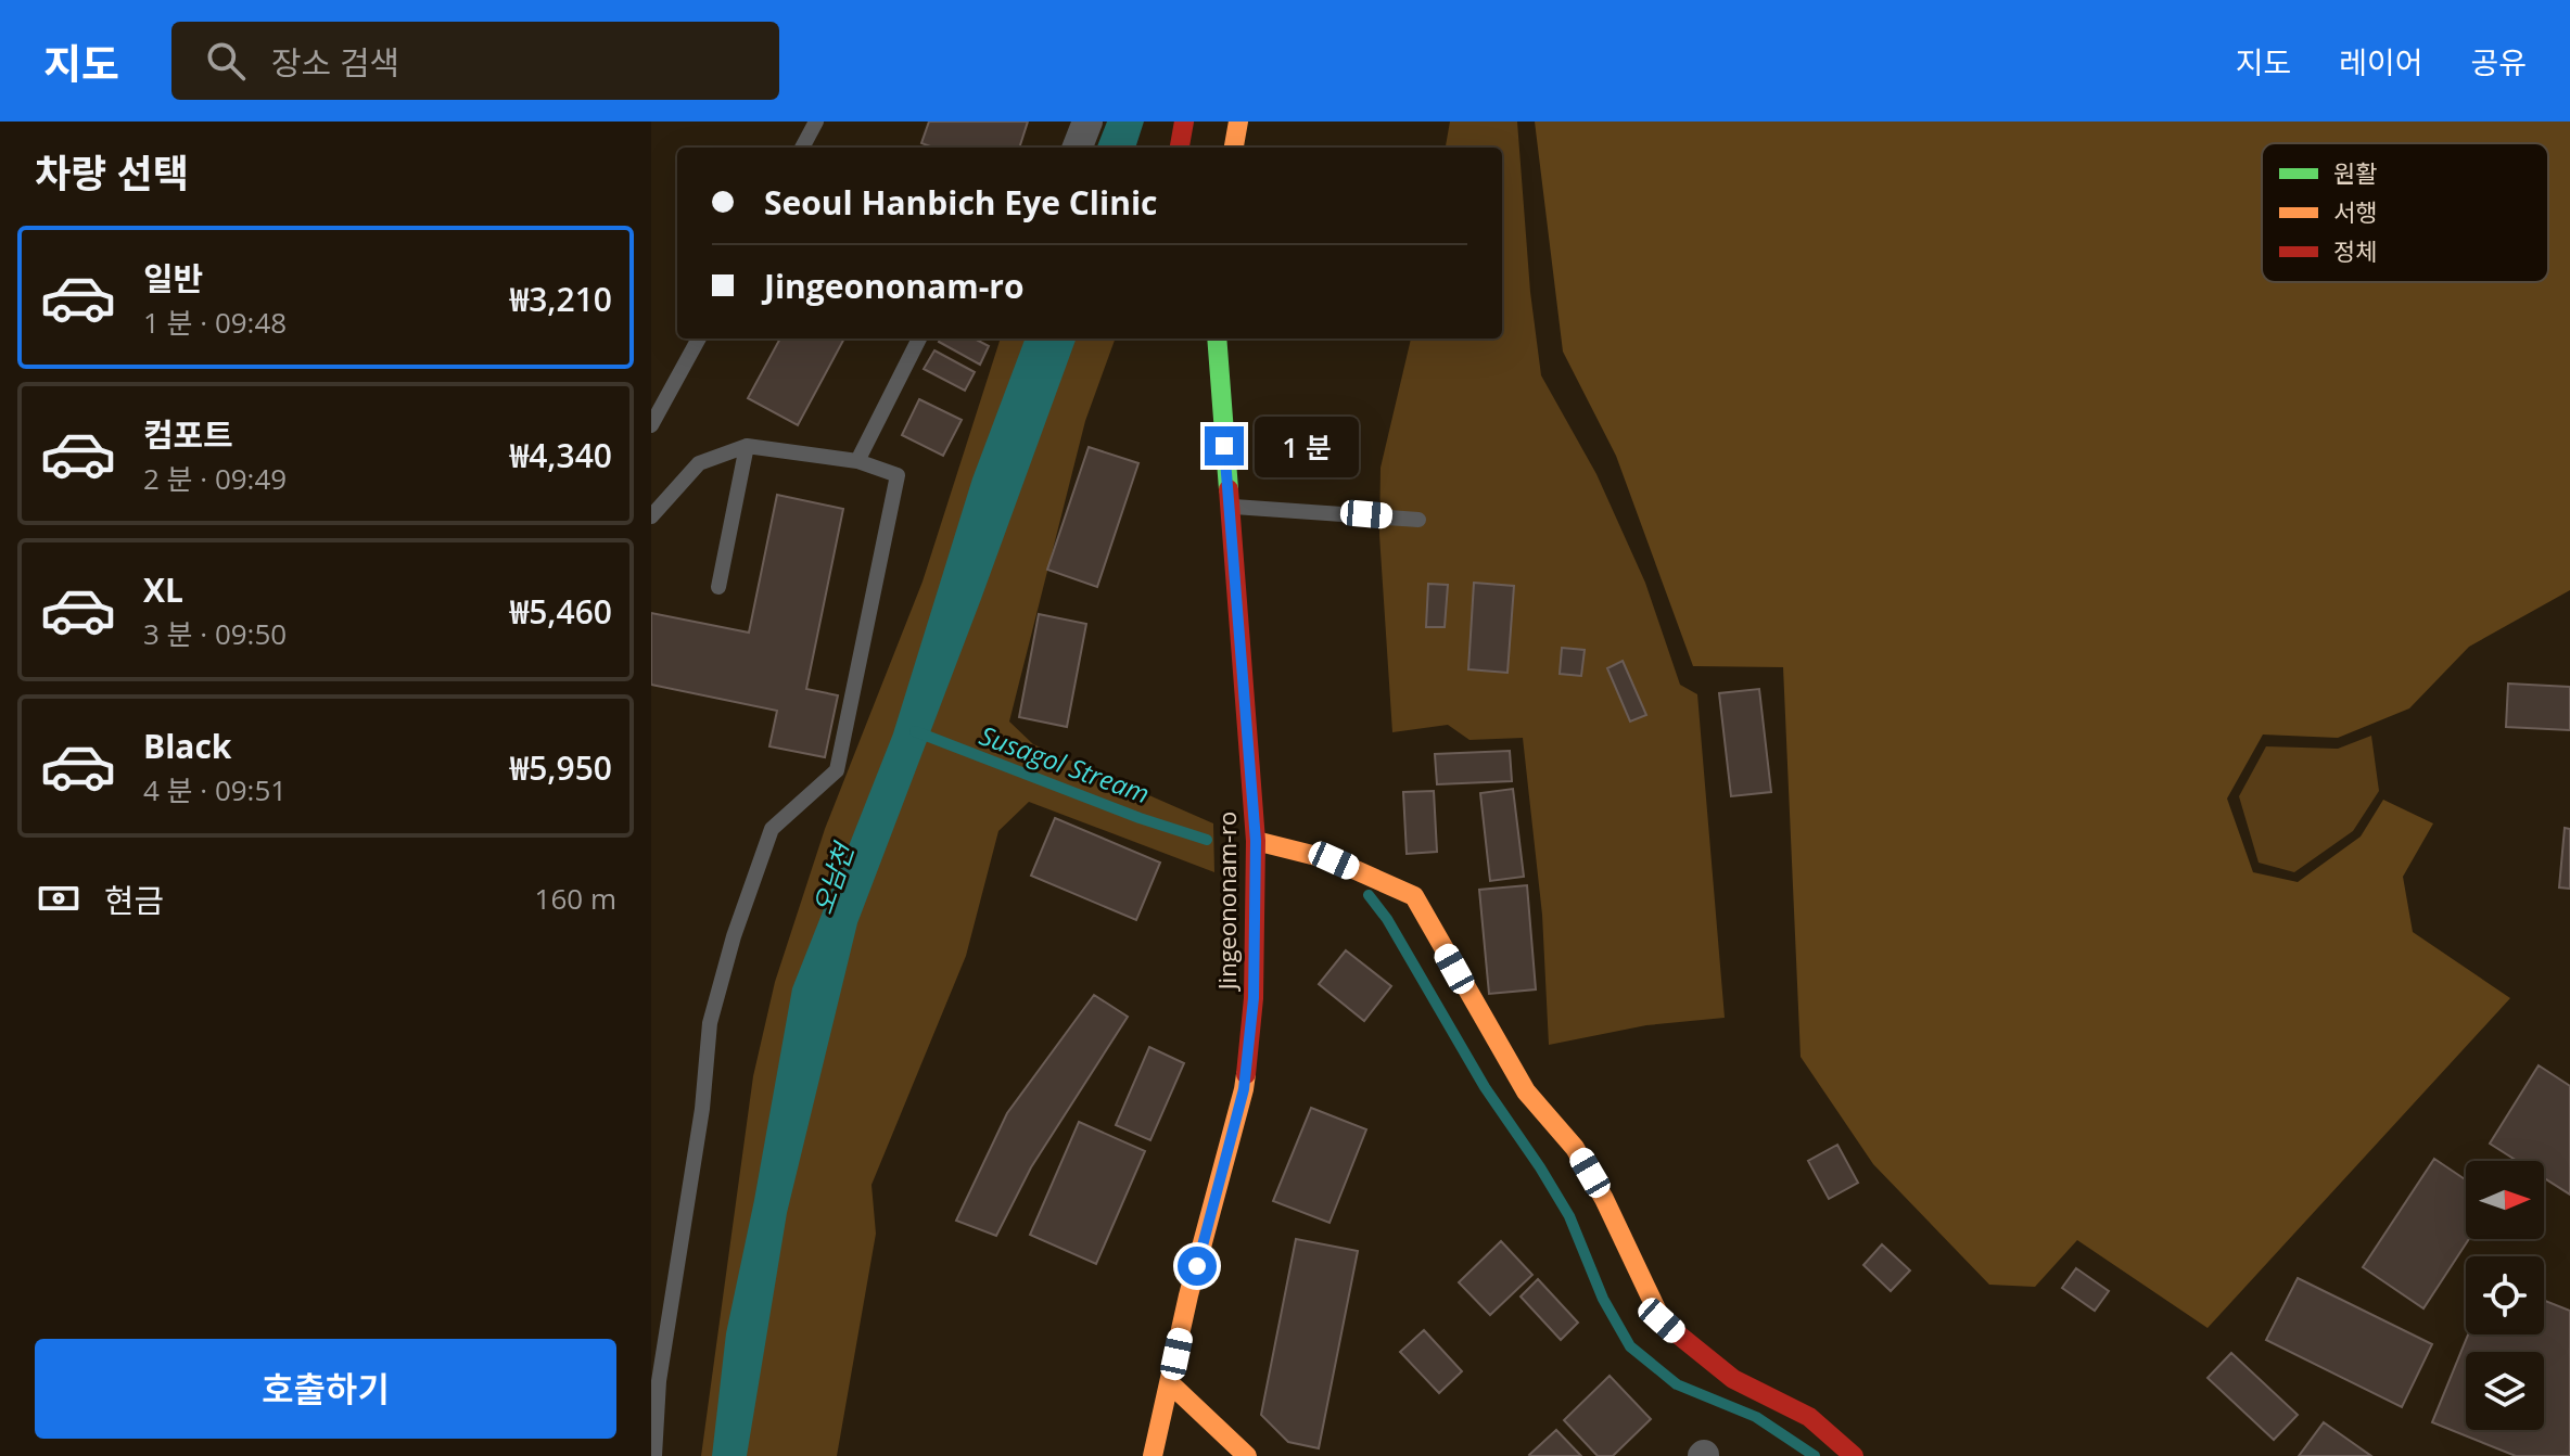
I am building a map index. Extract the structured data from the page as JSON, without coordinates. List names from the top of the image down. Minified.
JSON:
{"streets":{"main road":["Jingeononam-ro"]},"water":["Susagol Stream","오남천"],"legend":["원활","서행","정체"],"north":"right","page":{"header":"지도","search":"장소 검색","nav":["지도","레이어","공유"],"heading":"차량 선택","banner":["Seoul Hanbich Eye Clinic","Jingeononam-ro"],"list":[{"name":"일반","note":"1 분 · 09:48","value":"₩3,210"},{"name":"컴포트","note":"2 분 · 09:49","value":"₩4,340"},{"name":"XL","note":"3 분 · 09:50","value":"₩5,460"},{"name":"Black","note":"4 분 · 09:51","value":"₩5,950"}],"bubble":"1 분","pay":["현금","160 m"],"buttons":"호출하기"}}
